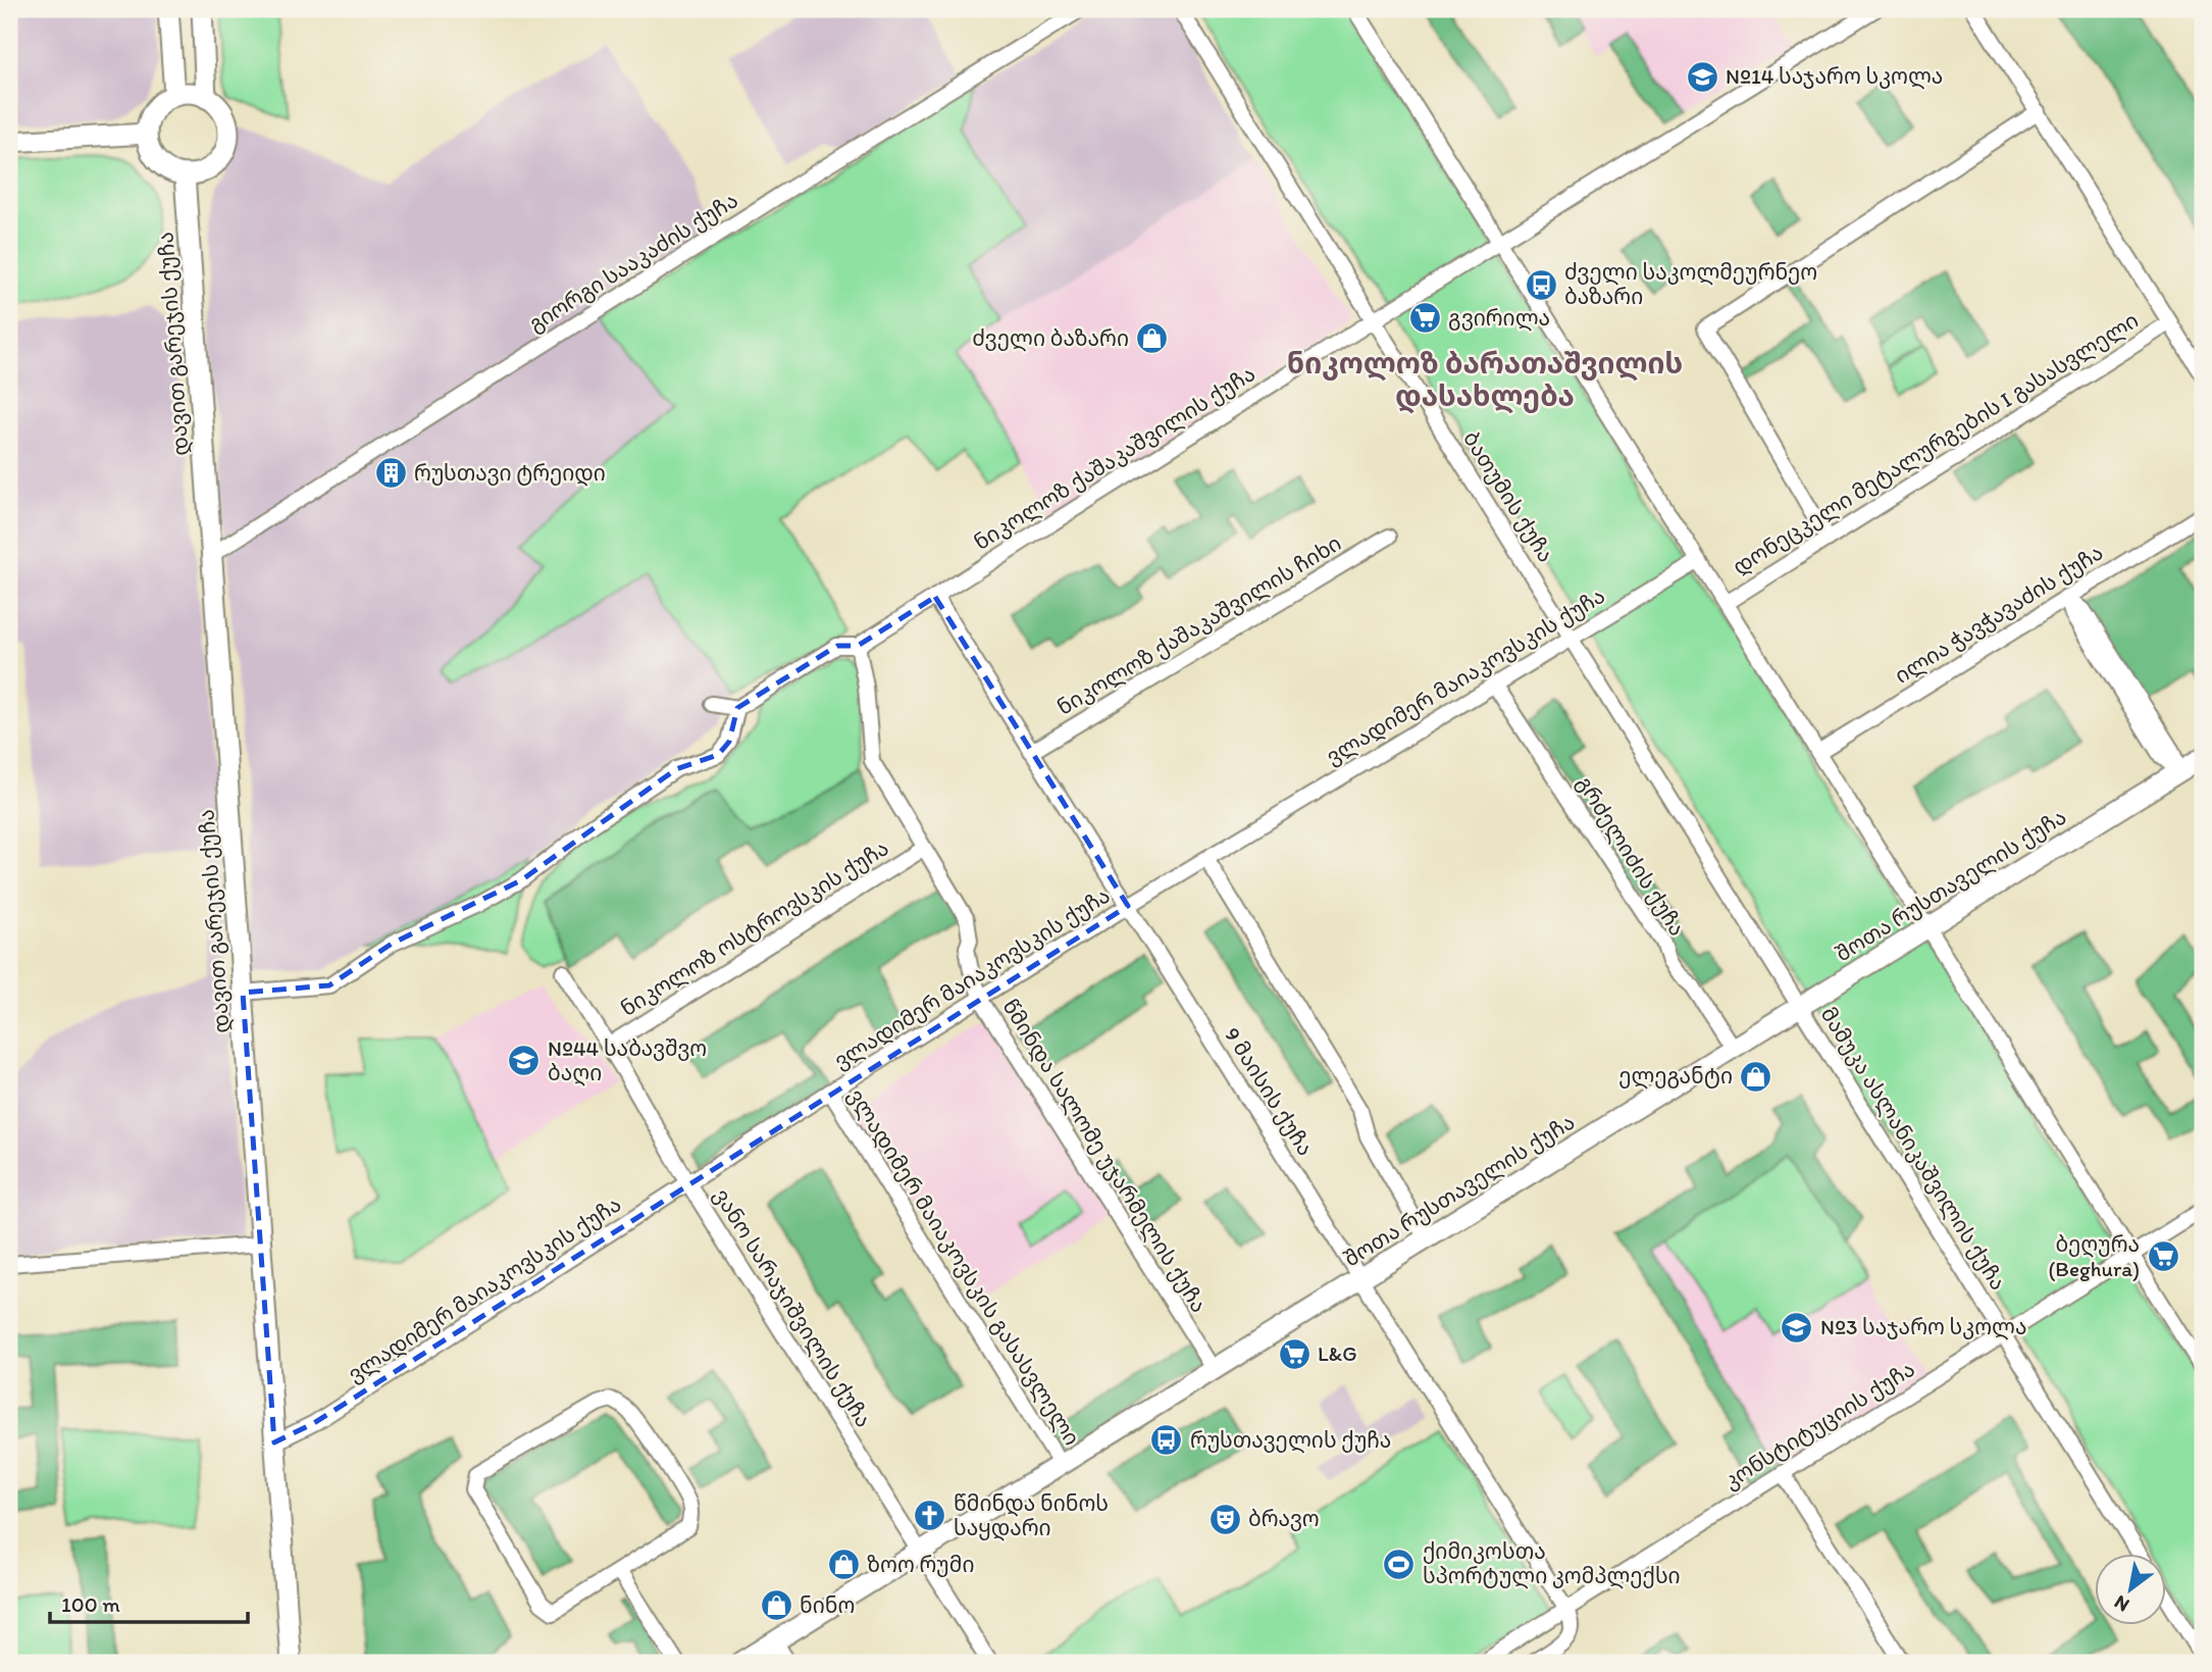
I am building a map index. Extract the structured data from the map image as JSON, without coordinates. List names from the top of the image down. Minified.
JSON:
{"streets":{"street":["გიორგი სააკაძის ქუჩა","დავით გარეჯის ქუჩა","დონეცკელი მეტალურგების I გასასვლელი","ნიკოლოზ ქაშაკაშვილის ქუჩა","ბათუმის ქუჩა","ილია ჭავჭავაძის ქუჩა","ნიკოლოზ ქაშაკაშვილის ჩიხი","ვლადიმერ მაიაკოვსკის ქუჩა","გრძელიძის ქუჩა","შოთა რუსთაველის ქუჩა","ნიკოლოზ ოსტროვსკის ქუჩა","9 მაისის ქუჩა","მამუკა ასლანიკაშვილის ქუჩა","წმინდა სალომე უჯარმელის ქუჩა","ვლადიმერ მაიაკოვსკის გასასვლელი","ვანო სარაჯიშვილის ქუჩა","კონსტიტუციის ქუჩა"]},"crossings":[["გიორგი სააკაძის ქუჩა","დავით გარეჯის ქუჩა"],["დავით გარეჯის ქუჩა","ვლადიმერ მაიაკოვსკის ქუჩა"],["ნიკოლოზ ქაშაკაშვილის ქუჩა","ბათუმის ქუჩა"],["ნიკოლოზ ქაშაკაშვილის ქუჩა","9 მაისის ქუჩა"],["ნიკოლოზ ქაშაკაშვილის ქუჩა","წმინდა სალომე უჯარმელის ქუჩა"],["ბათუმის ქუჩა","ვლადიმერ მაიაკოვსკის ქუჩა"],["ბათუმის ქუჩა","შოთა რუსთაველის ქუჩა"],["ბათუმის ქუჩა","მამუკა ასლანიკაშვილის ქუჩა"],["ნიკოლოზ ქაშაკაშვილის ჩიხი","9 მაისის ქუჩა"],["ვლადიმერ მაიაკოვსკის ქუჩა","გრძელიძის ქუჩა"],["ვლადიმერ მაიაკოვსკის ქუჩა","9 მაისის ქუჩა"],["ვლადიმერ მაიაკოვსკის ქუჩა","წმინდა სალომე უჯარმელის ქუჩა"],["ვლადიმერ მაიაკოვსკის ქუჩა","ვლადიმერ მაიაკოვსკის გასასვლელი"],["ვლადიმერ მაიაკოვსკის ქუჩა","ვანო სარაჯიშვილის ქუჩა"],["გრძელიძის ქუჩა","შოთა რუსთაველის ქუჩა"],["შოთა რუსთაველის ქუჩა","9 მაისის ქუჩა"],["შოთა რუსთაველის ქუჩა","მამუკა ასლანიკაშვილის ქუჩა"],["შოთა რუსთაველის ქუჩა","წმინდა სალომე უჯარმელის ქუჩა"],["შოთა რუსთაველის ქუჩა","ვლადიმერ მაიაკოვსკის გასასვლელი"],["შოთა რუსთაველის ქუჩა","ვანო სარაჯიშვილის ქუჩა"],["ნიკოლოზ ოსტროვსკის ქუჩა","წმინდა სალომე უჯარმელის ქუჩა"],["ნიკოლოზ ოსტროვსკის ქუჩა","ვანო სარაჯიშვილის ქუჩა"],["9 მაისის ქუჩა","კონსტიტუციის ქუჩა"],["მამუკა ასლანიკაშვილის ქუჩა","კონსტიტუციის ქუჩა"]],"districts":["ნიკოლოზ ბარათაშვილის დასახლება"],"places":{"school or university":["№14 საჯარო სკოლა","№44 საბავშვო ბაღი","№3 საჯარო სკოლა"],"bus stop":["ძველი საკოლმეურნეო ბაზარი","რუსთაველის ქუჩა"],"supermarket":["გვირილა","ბეღურა (Beghura)","L&G"],"shop":["ძველი ბაზარი","ელეგანტი","ზოო რუმი","ნინო"],"building":["რუსთავი ტრეიდი"],"church":["წმინდა ნინოს საყდარი"],"theatre":["ბრავო"],"sports":["ქიმიკოსთა სპორტული კომპლექსი"]},"scale_bar":"100 m","north":"bottom left"}
